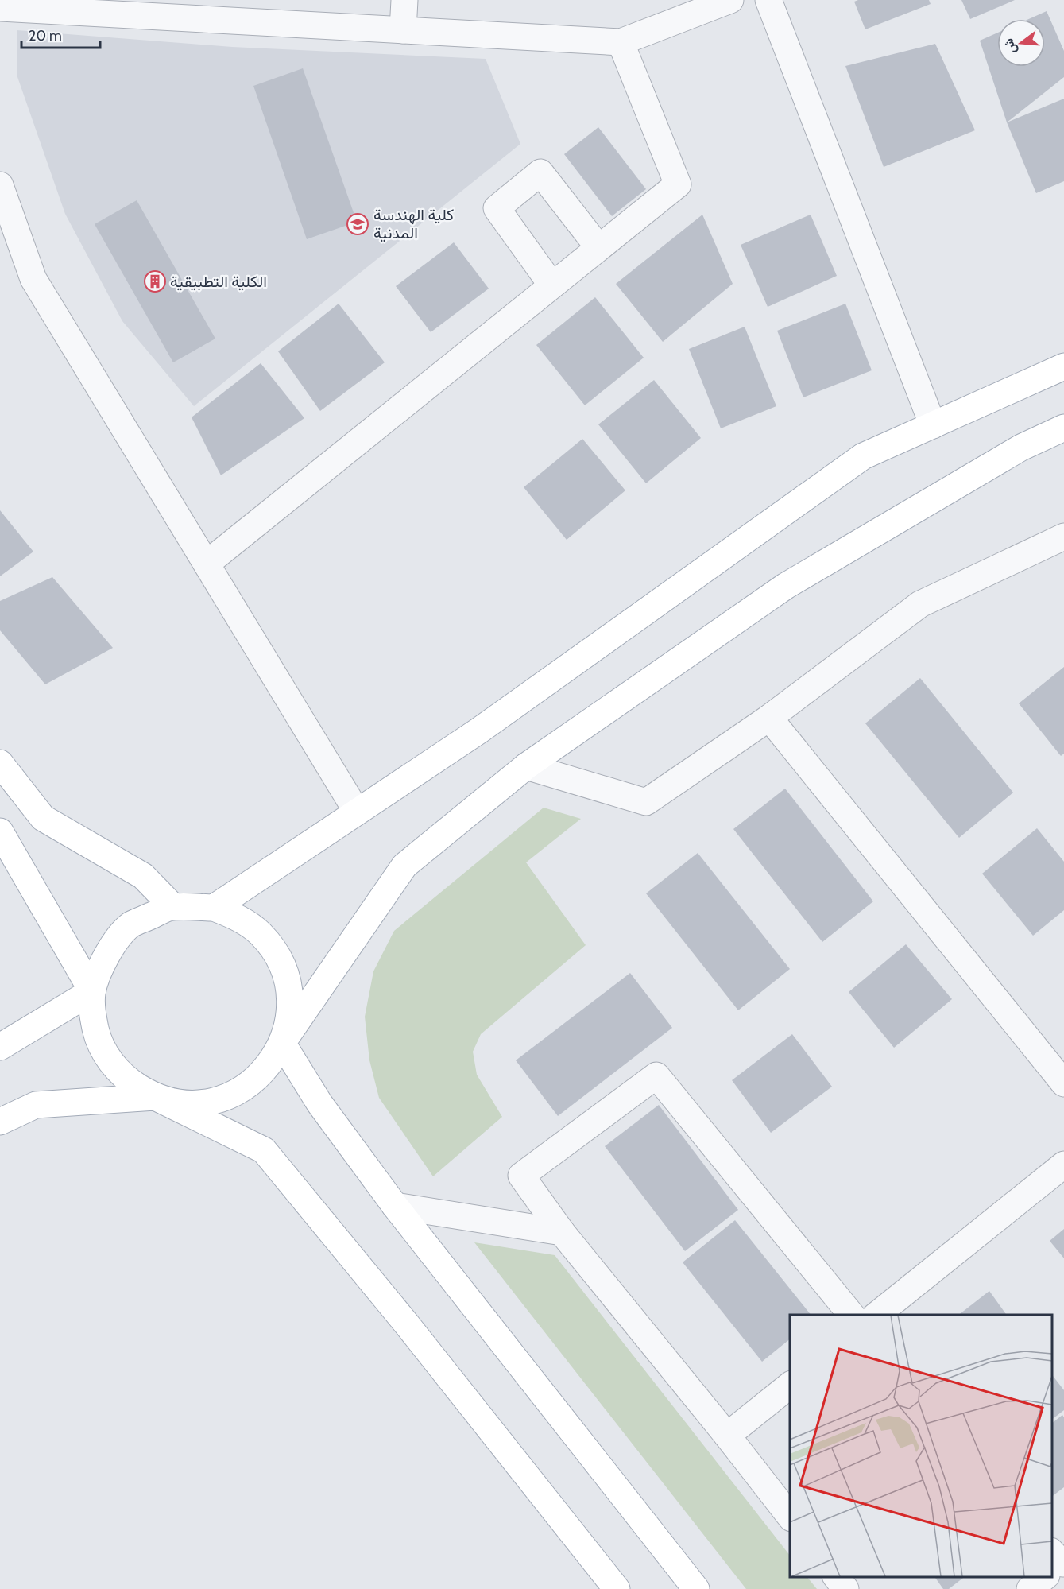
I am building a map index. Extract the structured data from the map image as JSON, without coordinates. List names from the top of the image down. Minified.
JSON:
{"places":{"school or university":["كلية الهندسة المدنية"],"building":["الكلية التطبيقية"]},"scale_bar":"20 m","north":"left"}
